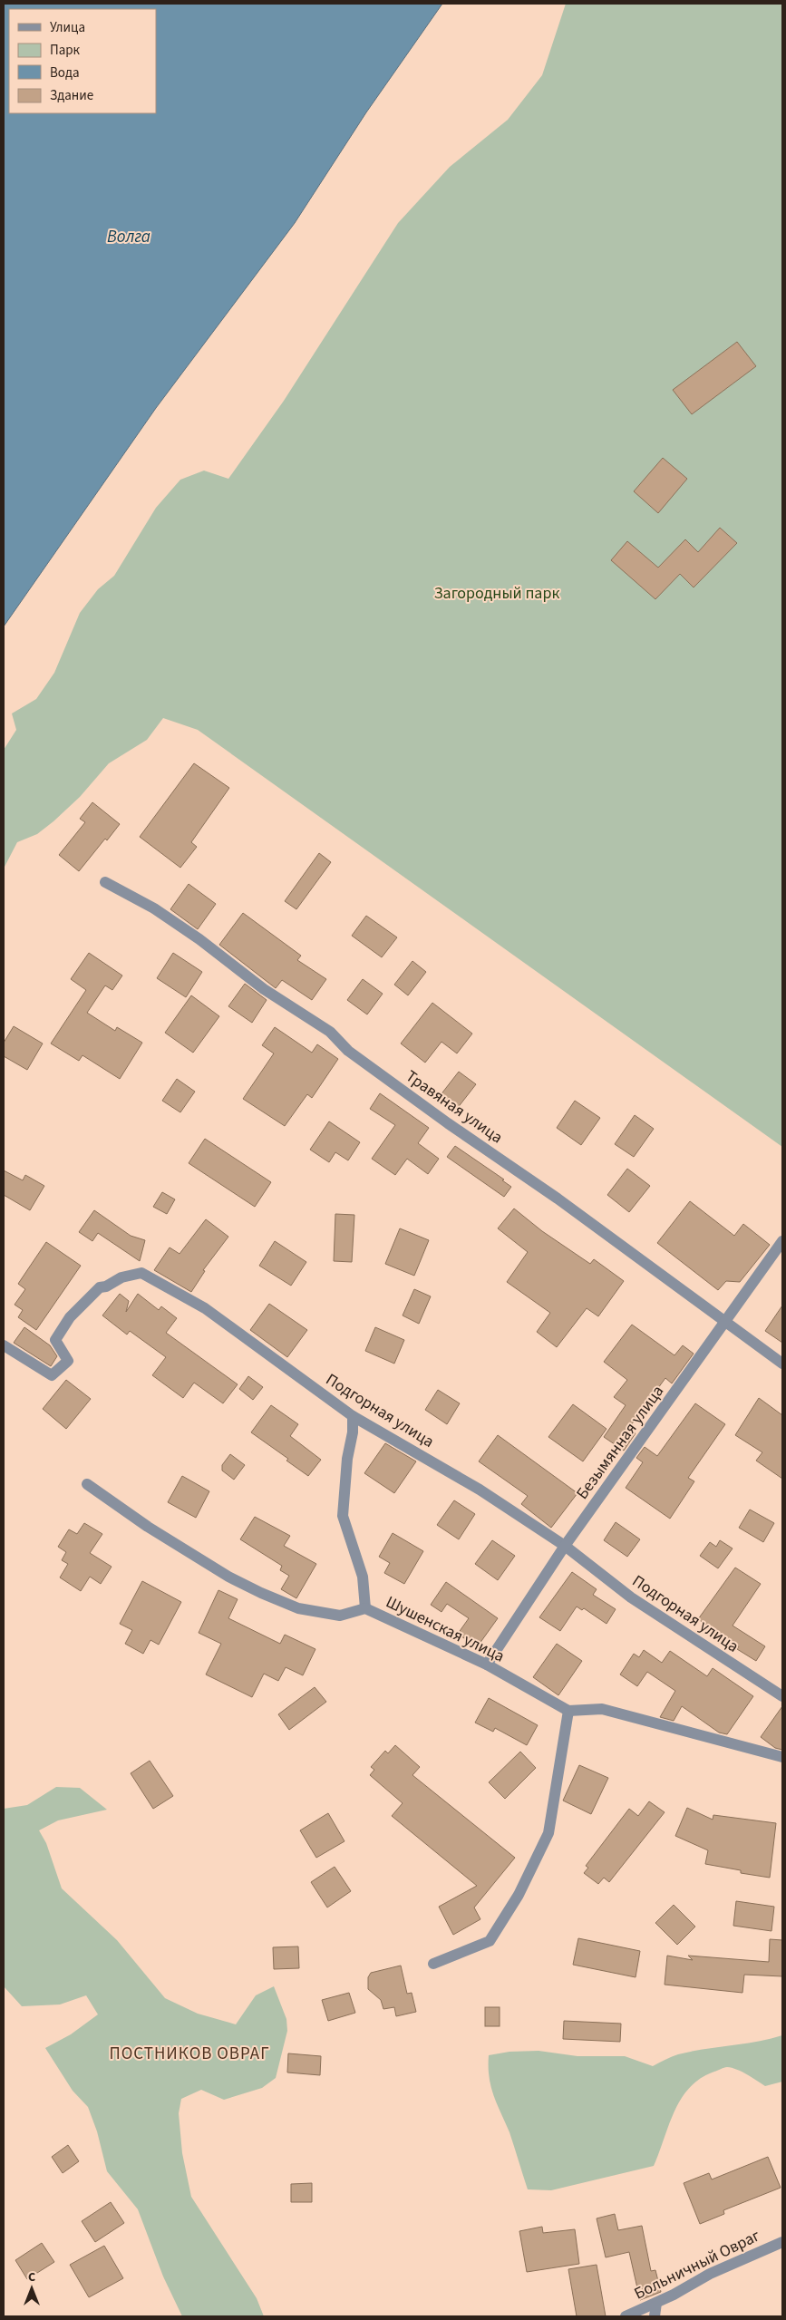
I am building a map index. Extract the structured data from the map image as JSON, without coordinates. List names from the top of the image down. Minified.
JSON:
{"streets":{"street":["Травяная улица","Подгорная улица","Безымянная улица","Шушенская улица","Больничный Овраг"]},"crossings":[["Травяная улица","Безымянная улица"],["Подгорная улица","Безымянная улица"],["Безымянная улица","Шушенская улица"]],"districts":["ПОСТНИКОВ ОВРАГ"],"water":["Волга"],"parks":["Загородный парк"],"legend":["Улица","Парк","Вода","Здание"],"north":"top"}
